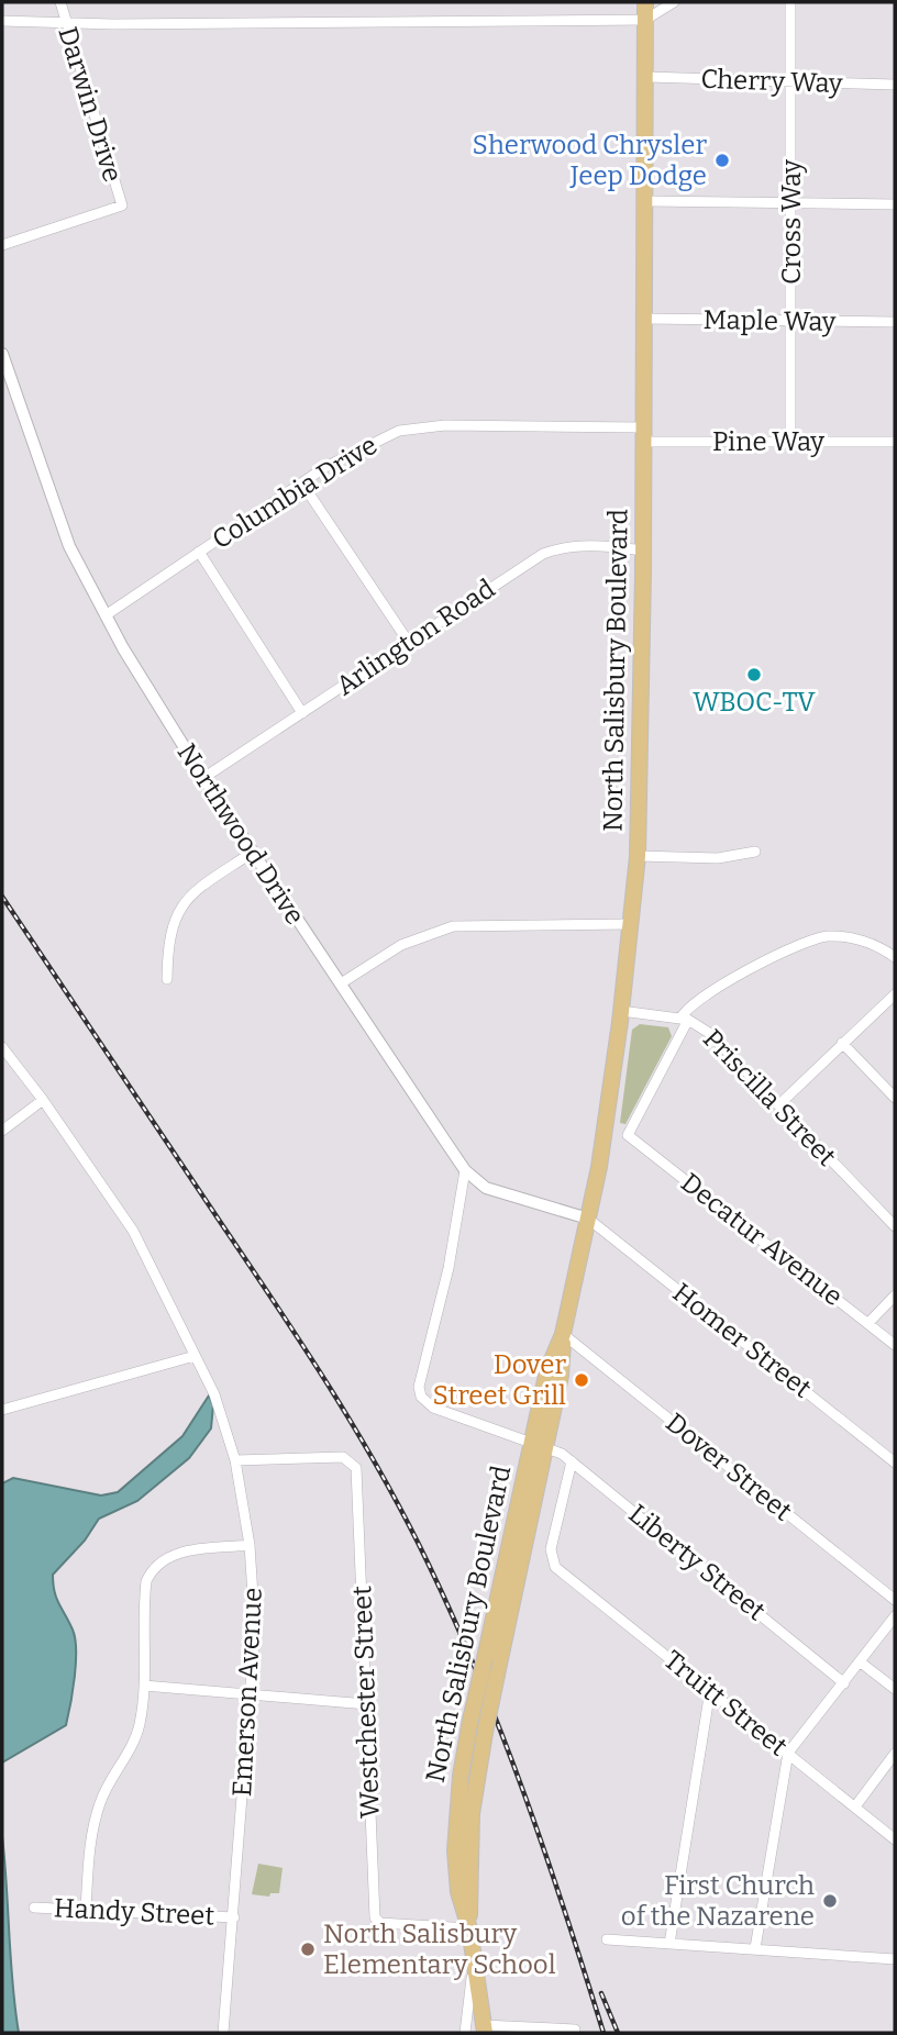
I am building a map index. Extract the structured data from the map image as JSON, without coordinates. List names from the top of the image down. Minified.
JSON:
{"streets":{"main road":["North Salisbury Boulevard"],"street":["Cherry Way","Darwin Drive","Cross Way","Maple Way","Pine Way","Columbia Drive","Arlington Road","Northwood Drive","Priscilla Street","Decatur Avenue","Homer Street","Dover Street","Liberty Street","Emerson Avenue","Westchester Street","Truitt Street","Handy Street"]},"crossings":[["Cherry Way","Cross Way"],["Cherry Way","North Salisbury Boulevard"],["Cross Way","Maple Way"],["Cross Way","Pine Way"],["Maple Way","North Salisbury Boulevard"],["Pine Way","Columbia Drive"],["Pine Way","North Salisbury Boulevard"],["Columbia Drive","North Salisbury Boulevard"],["Columbia Drive","Northwood Drive"],["Arlington Road","North Salisbury Boulevard"],["Arlington Road","Northwood Drive"],["North Salisbury Boulevard","Northwood Drive"],["North Salisbury Boulevard","Priscilla Street"],["North Salisbury Boulevard","Homer Street"],["North Salisbury Boulevard","Dover Street"],["North Salisbury Boulevard","Liberty Street"],["North Salisbury Boulevard","Westchester Street"],["Northwood Drive","Homer Street"],["Northwood Drive","Liberty Street"],["Priscilla Street","Decatur Avenue"],["Liberty Street","Truitt Street"],["Emerson Avenue","Westchester Street"],["Emerson Avenue","Handy Street"]],"places":["Sherwood Chrysler Jeep Dodge","WBOC-TV","Dover Street Grill","First Church of the Nazarene","North Salisbury Elementary School"]}
